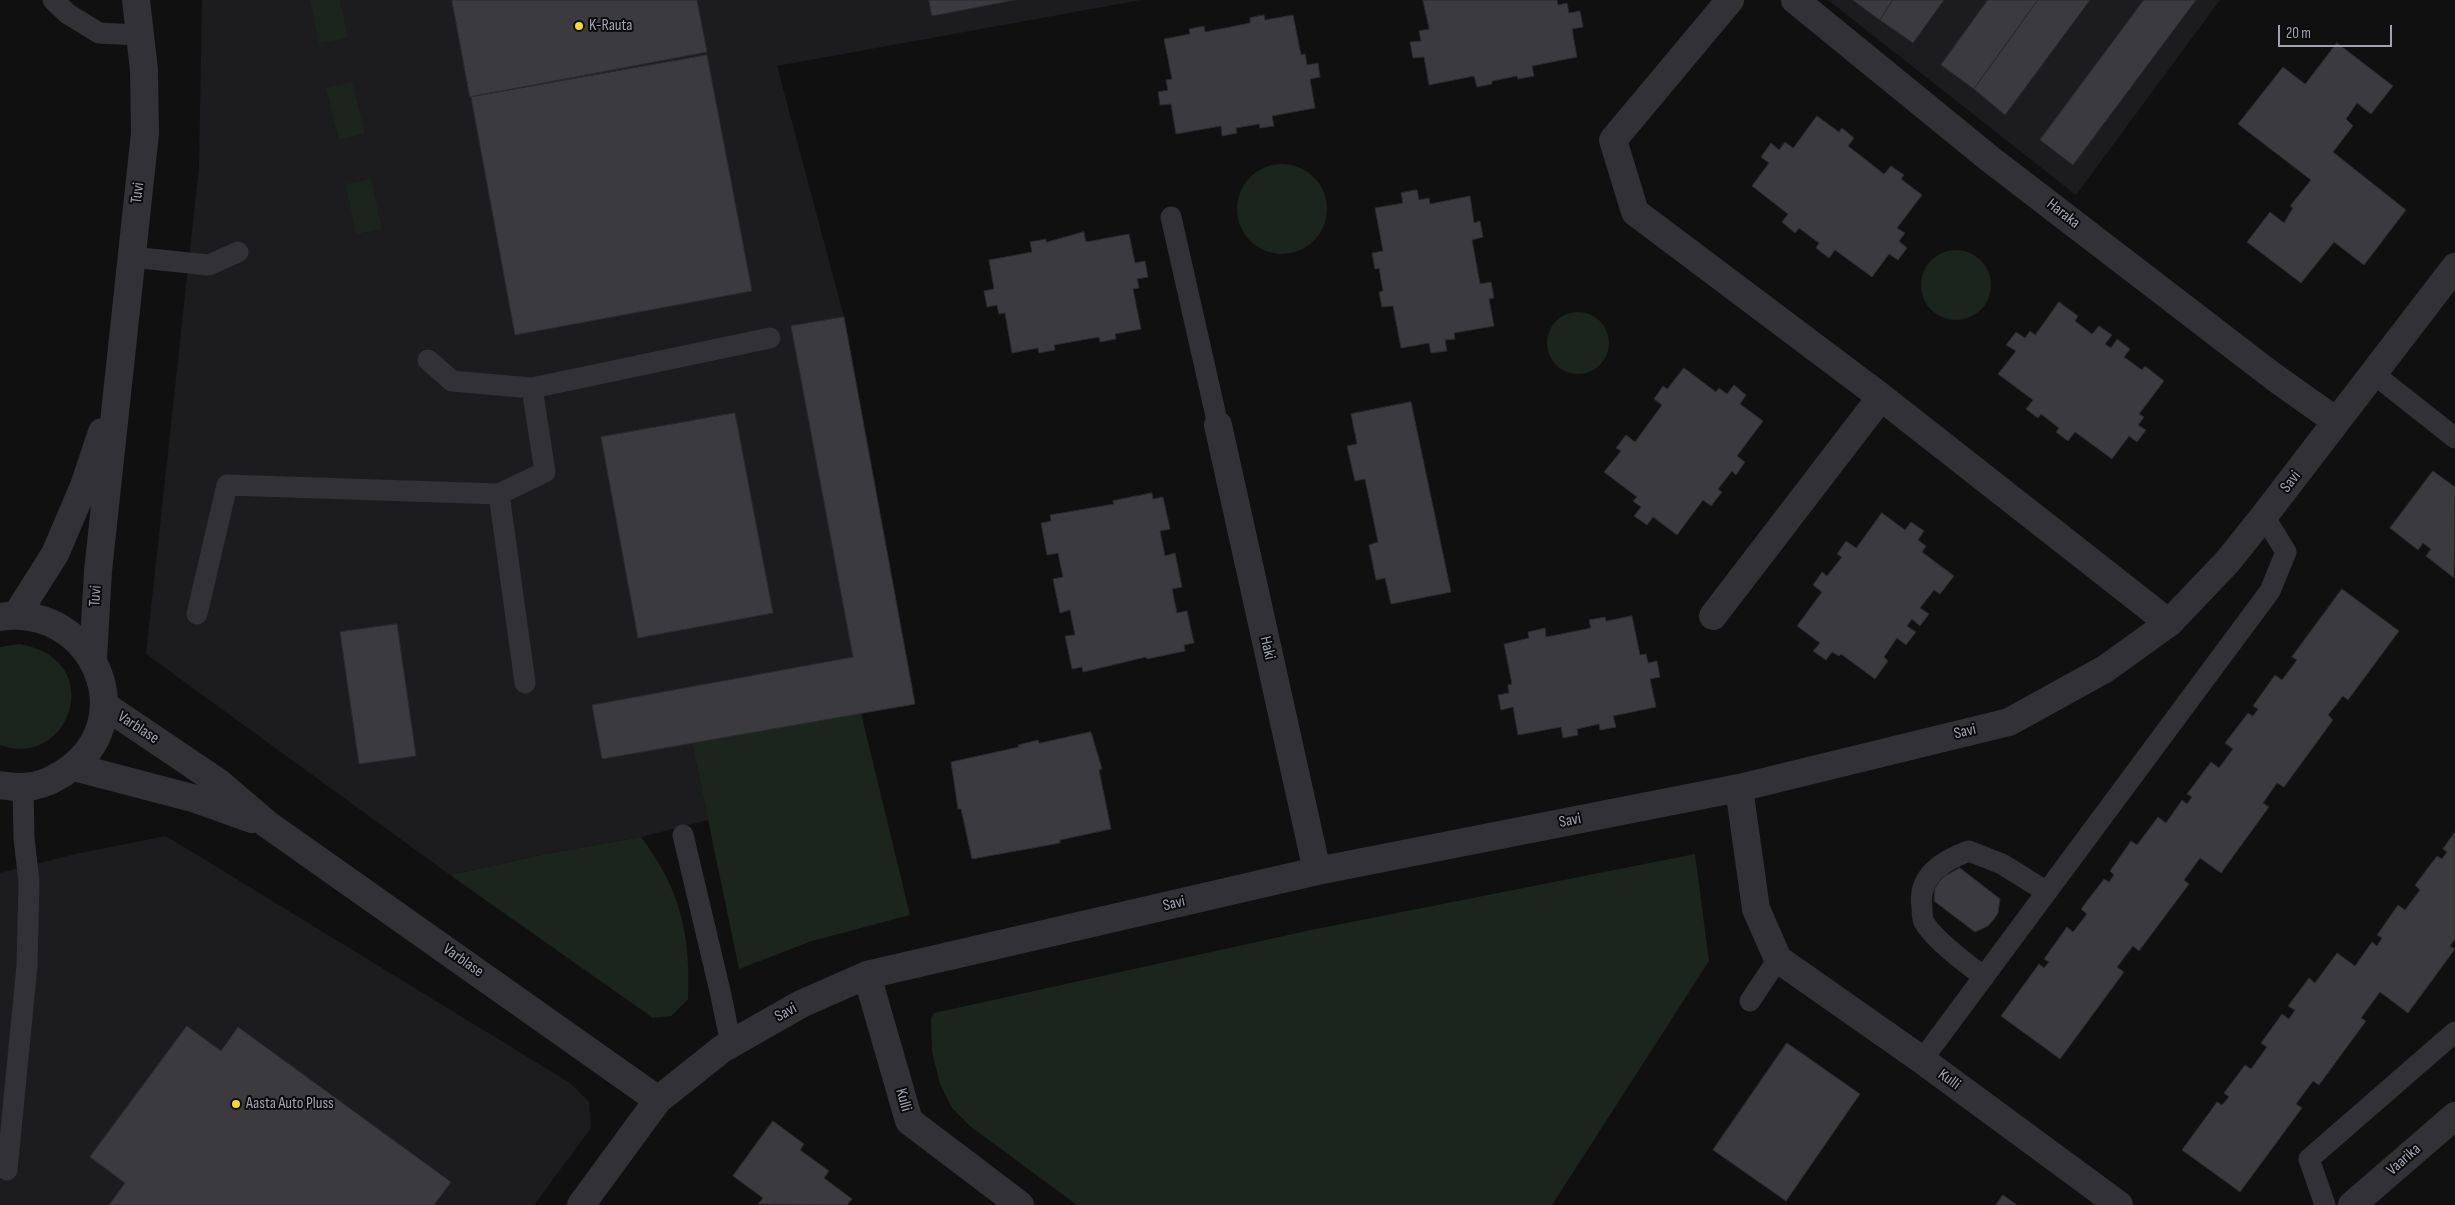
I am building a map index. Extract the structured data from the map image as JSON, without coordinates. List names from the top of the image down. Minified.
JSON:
{"streets":{"street":["Tuvi","Haraka","Savi","Haki","Varblase","Kulli","Vaarika"]},"crossings":[["Haraka","Savi"],["Savi","Haki"],["Savi","Varblase"],["Savi","Kulli"]],"places":["K-Rauta","Aasta Auto Pluss"],"scale_bar":"20 m"}
